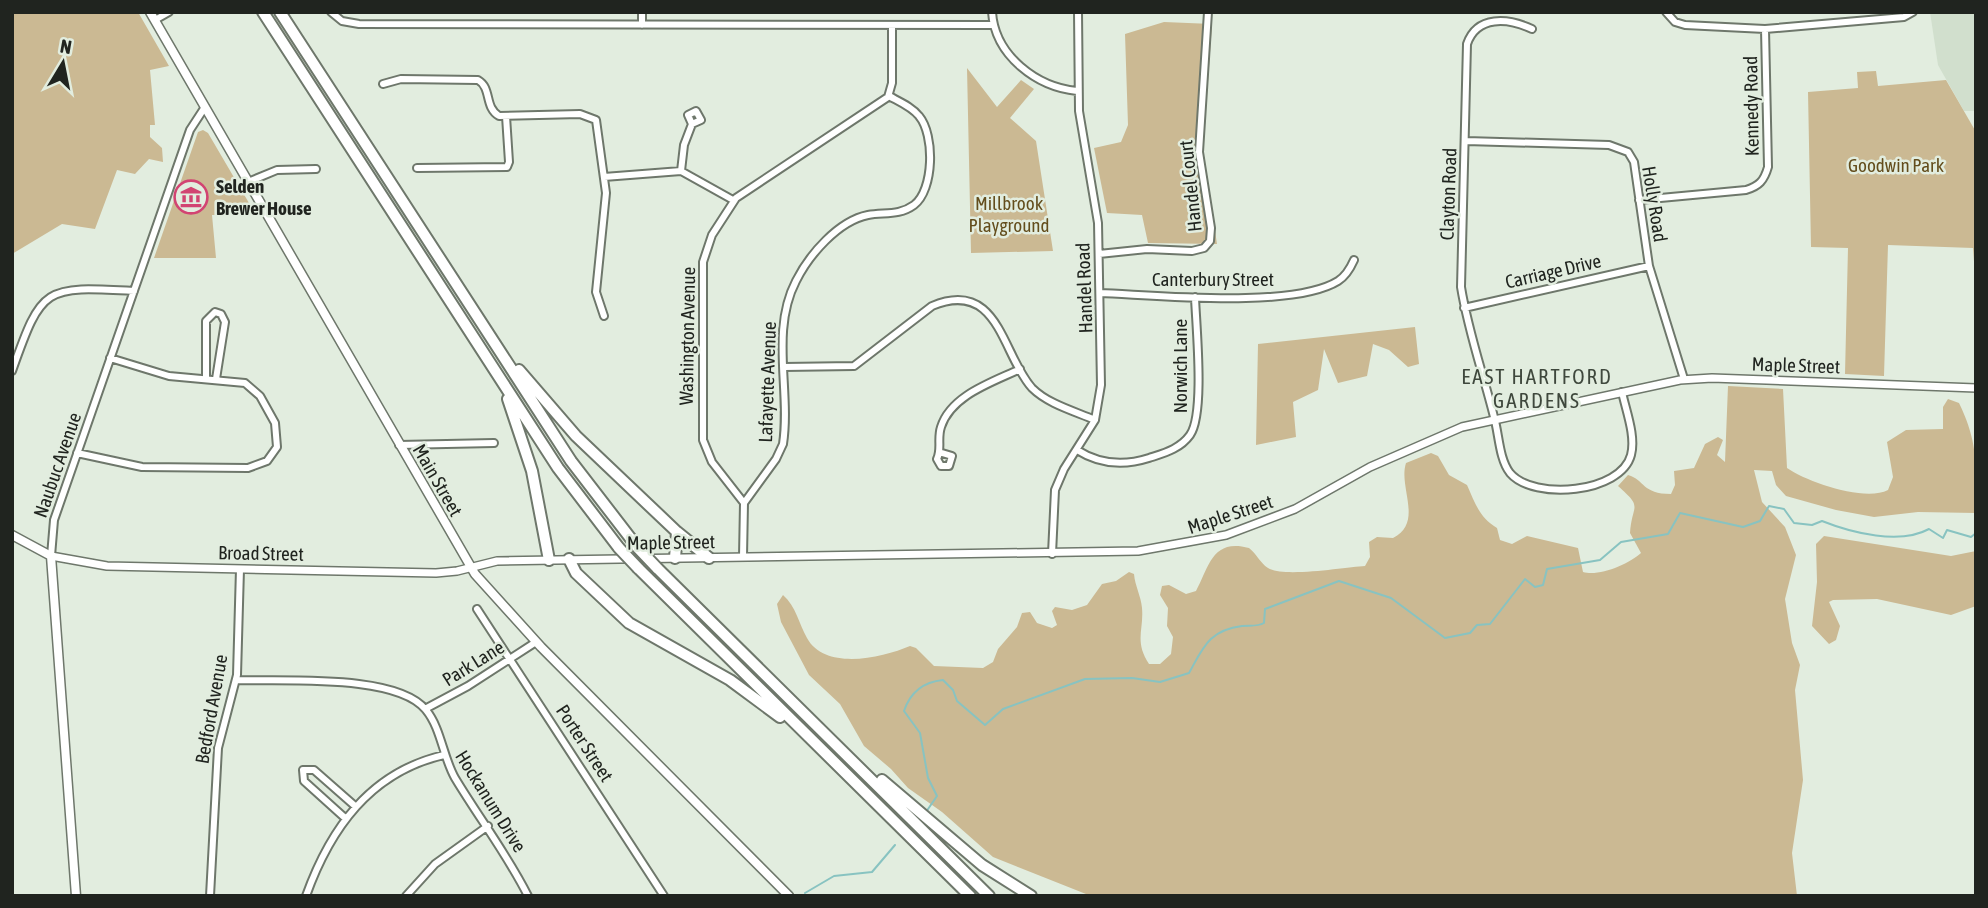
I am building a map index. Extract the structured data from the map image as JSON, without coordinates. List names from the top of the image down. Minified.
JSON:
{"streets":{"main road":["Naubuc Avenue","Main Street"],"street":["Kennedy Road","Handel Court","Clayton Road","Holly Road","Carriage Drive","Canterbury Street","Handel Road","Washington Avenue","Maple Street","Norwich Lane","Lafayette Avenue","Broad Street","Park Lane","Bedford Avenue","Porter Street","Hockanum Drive"]},"crossings":[["Kennedy Road","Holly Road"],["Handel Court","Handel Road"],["Clayton Road","Holly Road"],["Clayton Road","Carriage Drive"],["Clayton Road","Maple Street"],["Holly Road","Carriage Drive"],["Holly Road","Maple Street"],["Canterbury Street","Handel Road"],["Canterbury Street","Norwich Lane"],["Handel Road","Maple Street"],["Handel Road","Norwich Lane"],["Washington Avenue","Lafayette Avenue"],["Maple Street","Main Street"],["Maple Street","Broad Street"],["Naubuc Avenue","Main Street"],["Naubuc Avenue","Broad Street"],["Main Street","Broad Street"],["Main Street","Park Lane"],["Broad Street","Bedford Avenue"],["Park Lane","Porter Street"],["Park Lane","Hockanum Drive"]],"districts":["EAST HARTFORD GARDENS"],"parks":["Goodwin Park","Millbrook Playground"],"places":{"museum":["Selden Brewer House"]},"north":"top"}
